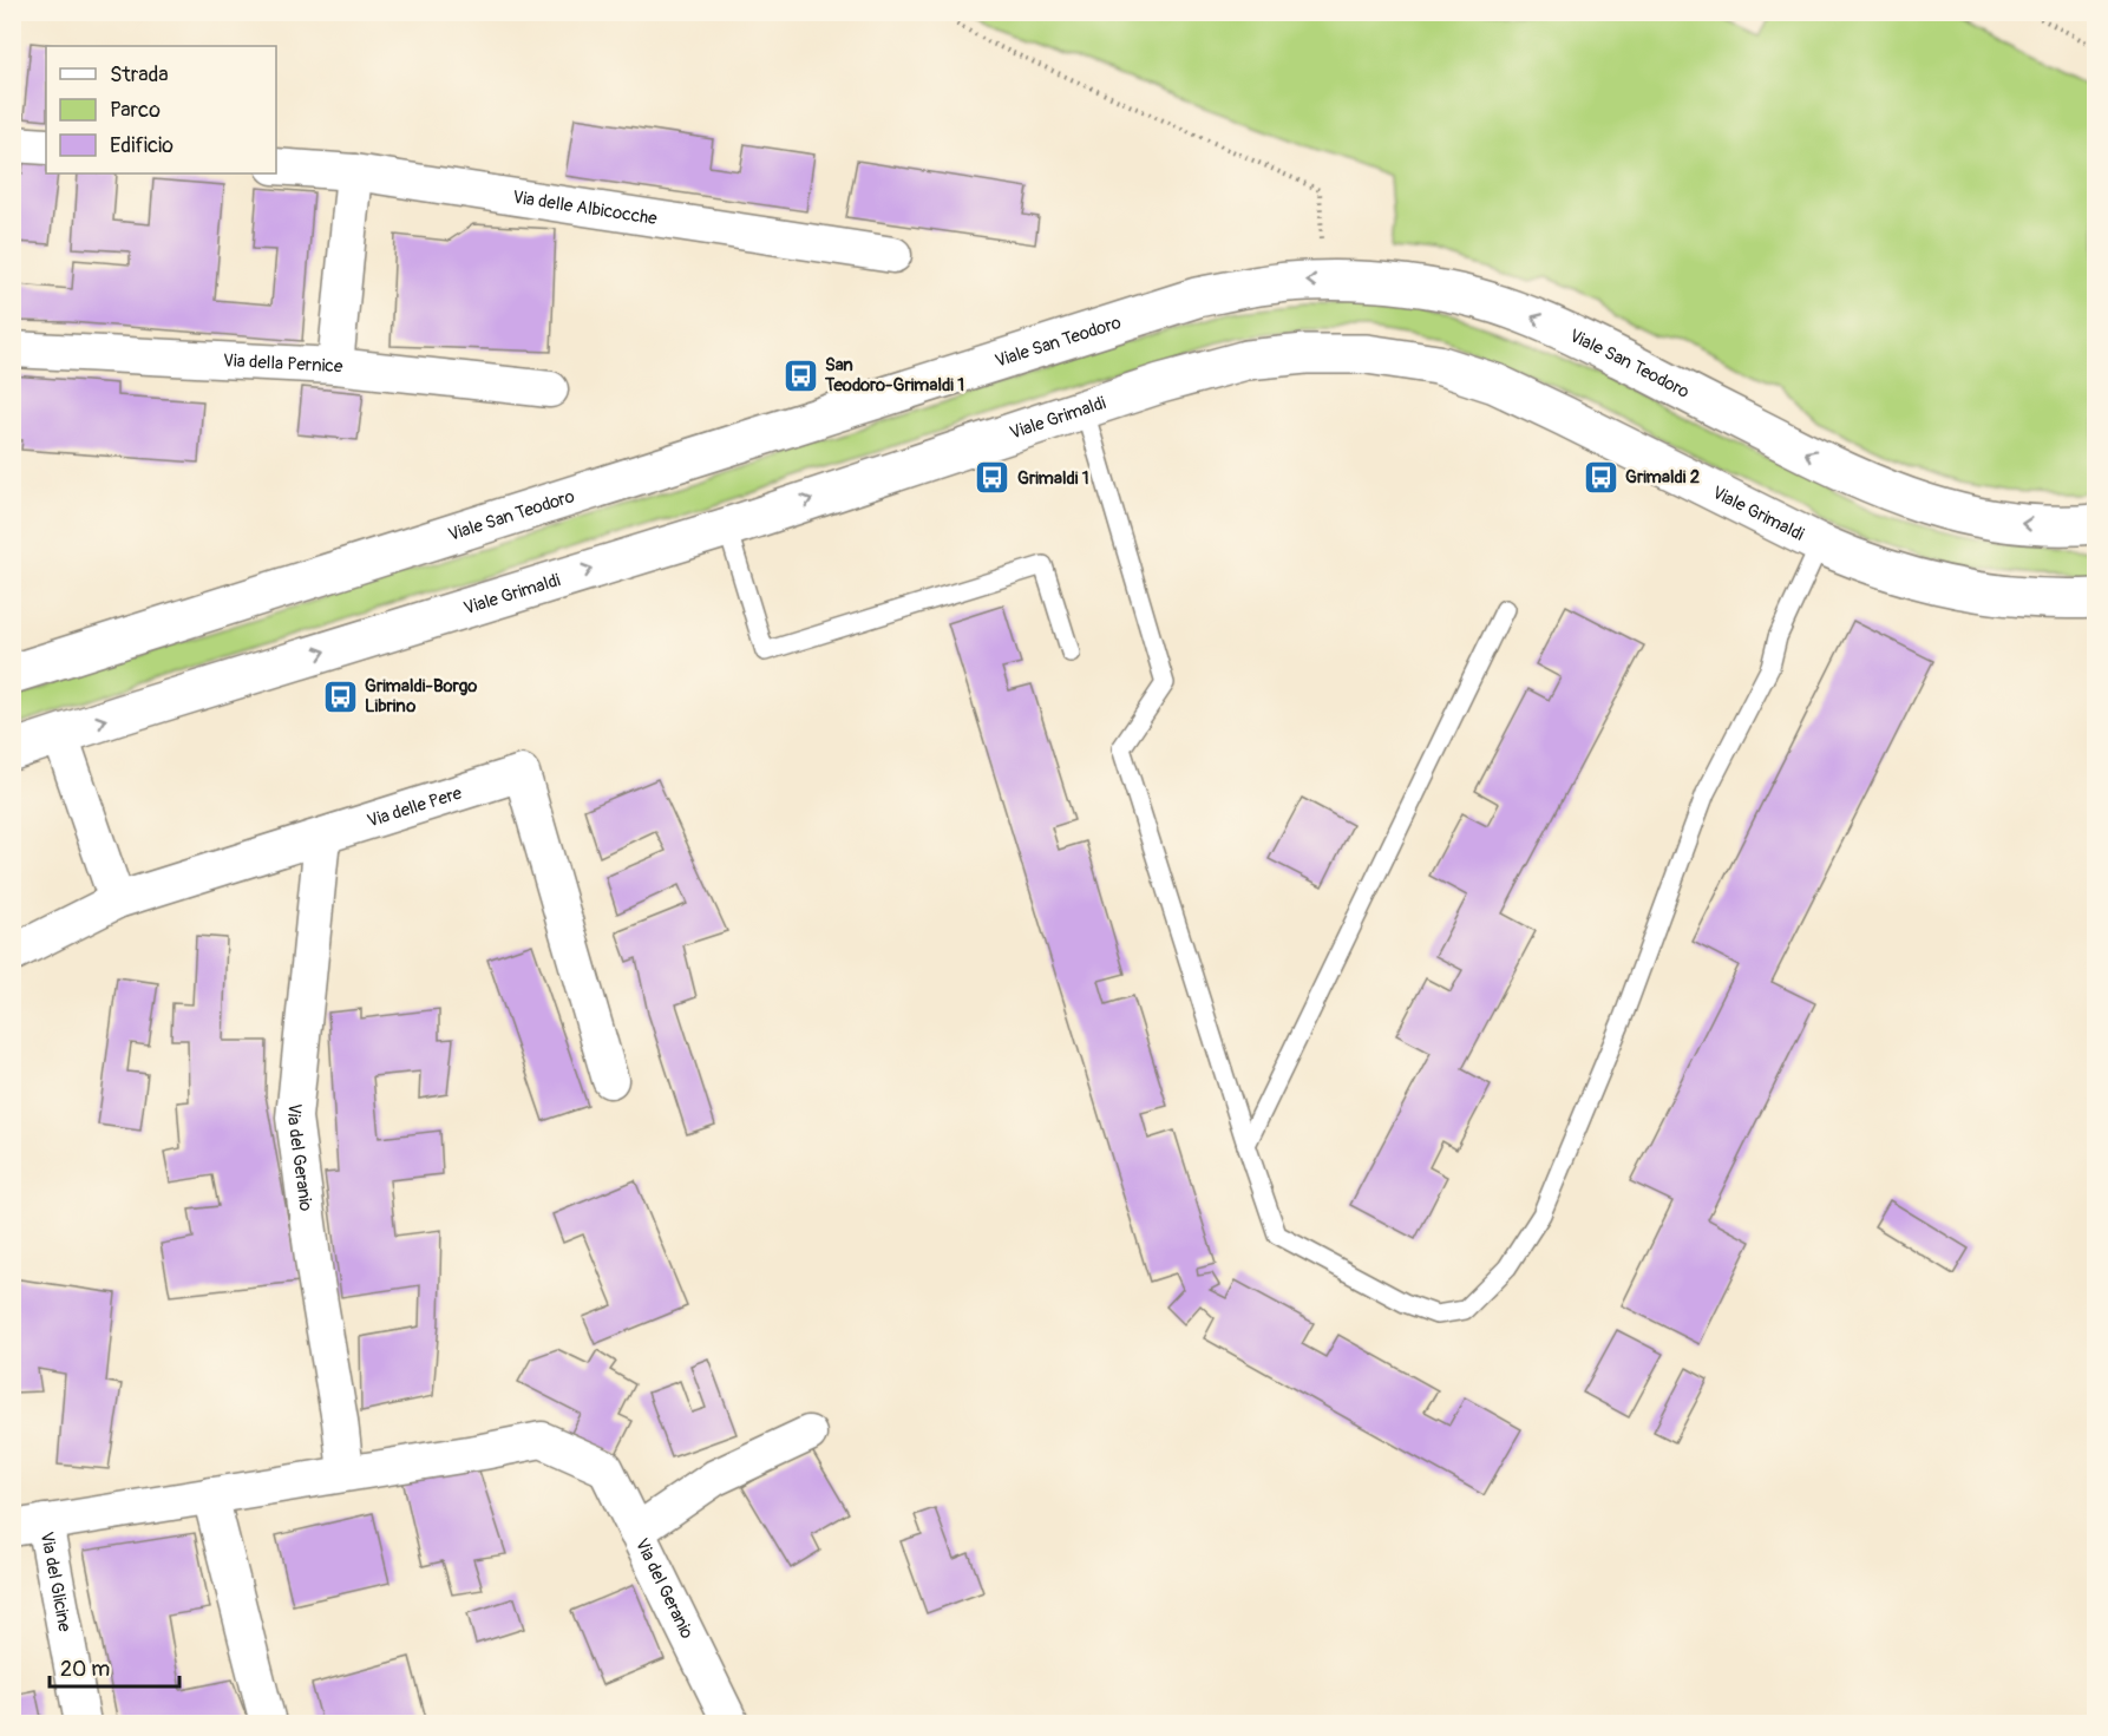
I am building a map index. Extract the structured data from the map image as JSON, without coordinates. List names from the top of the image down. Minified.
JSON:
{"streets":{"main road":["Viale San Teodoro","Viale Grimaldi"],"street":["Via delle Albicocche","Via della Pernice","Via delle Pere","Via del Geranio","Via del Glicine"]},"crossings":[["Via delle Pere","Via del Geranio"],["Via del Geranio","Via del Glicine"]],"one_way":["Viale San Teodoro","Viale Grimaldi"],"places":{"bus stop":["San Teodoro-Grimaldi 1","Grimaldi 2","Grimaldi 1","Grimaldi-Borgo Librino"]},"legend":["Strada","Parco","Edificio"],"scale_bar":"20 m"}
